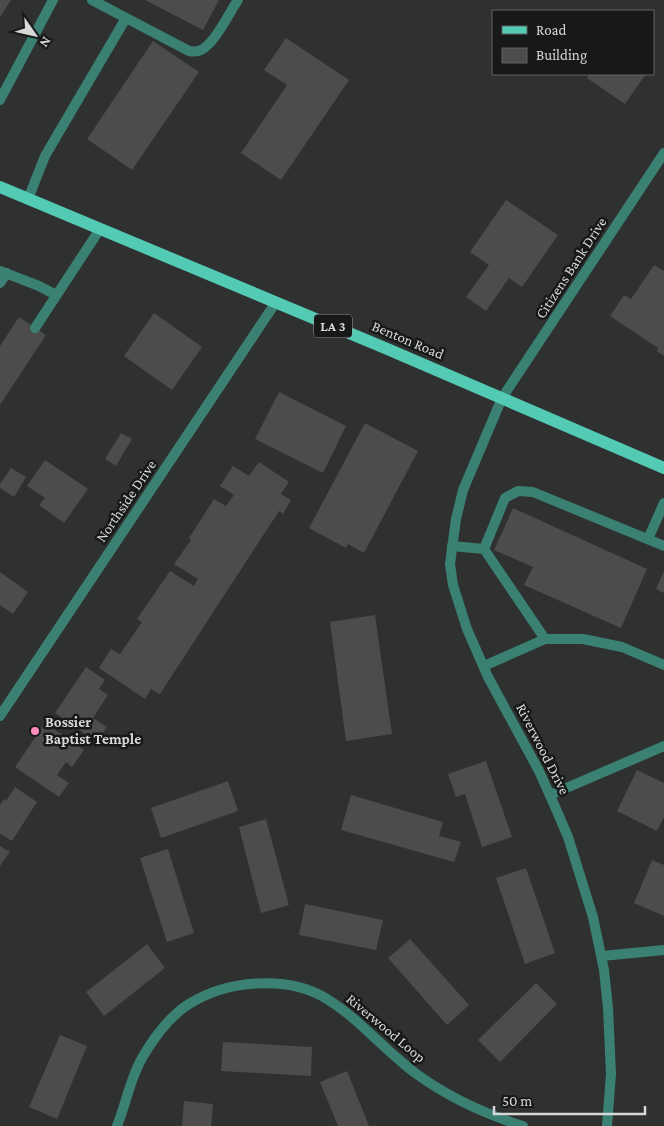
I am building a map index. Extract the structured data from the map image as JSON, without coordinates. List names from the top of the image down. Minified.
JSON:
{"streets":{"main road":["LA 3","Benton Road"],"street":["Citizens Bank Drive","Northside Drive","Riverwood Drive","Riverwood Loop"]},"crossings":[["Citizens Bank Drive","Benton Road"],["Citizens Bank Drive","Riverwood Drive"],["Benton Road","Northside Drive"],["Benton Road","Riverwood Drive"]],"places":["Bossier Baptist Temple"],"legend":["Road","Building"],"scale_bar":"50 m","north":"bottom right"}
